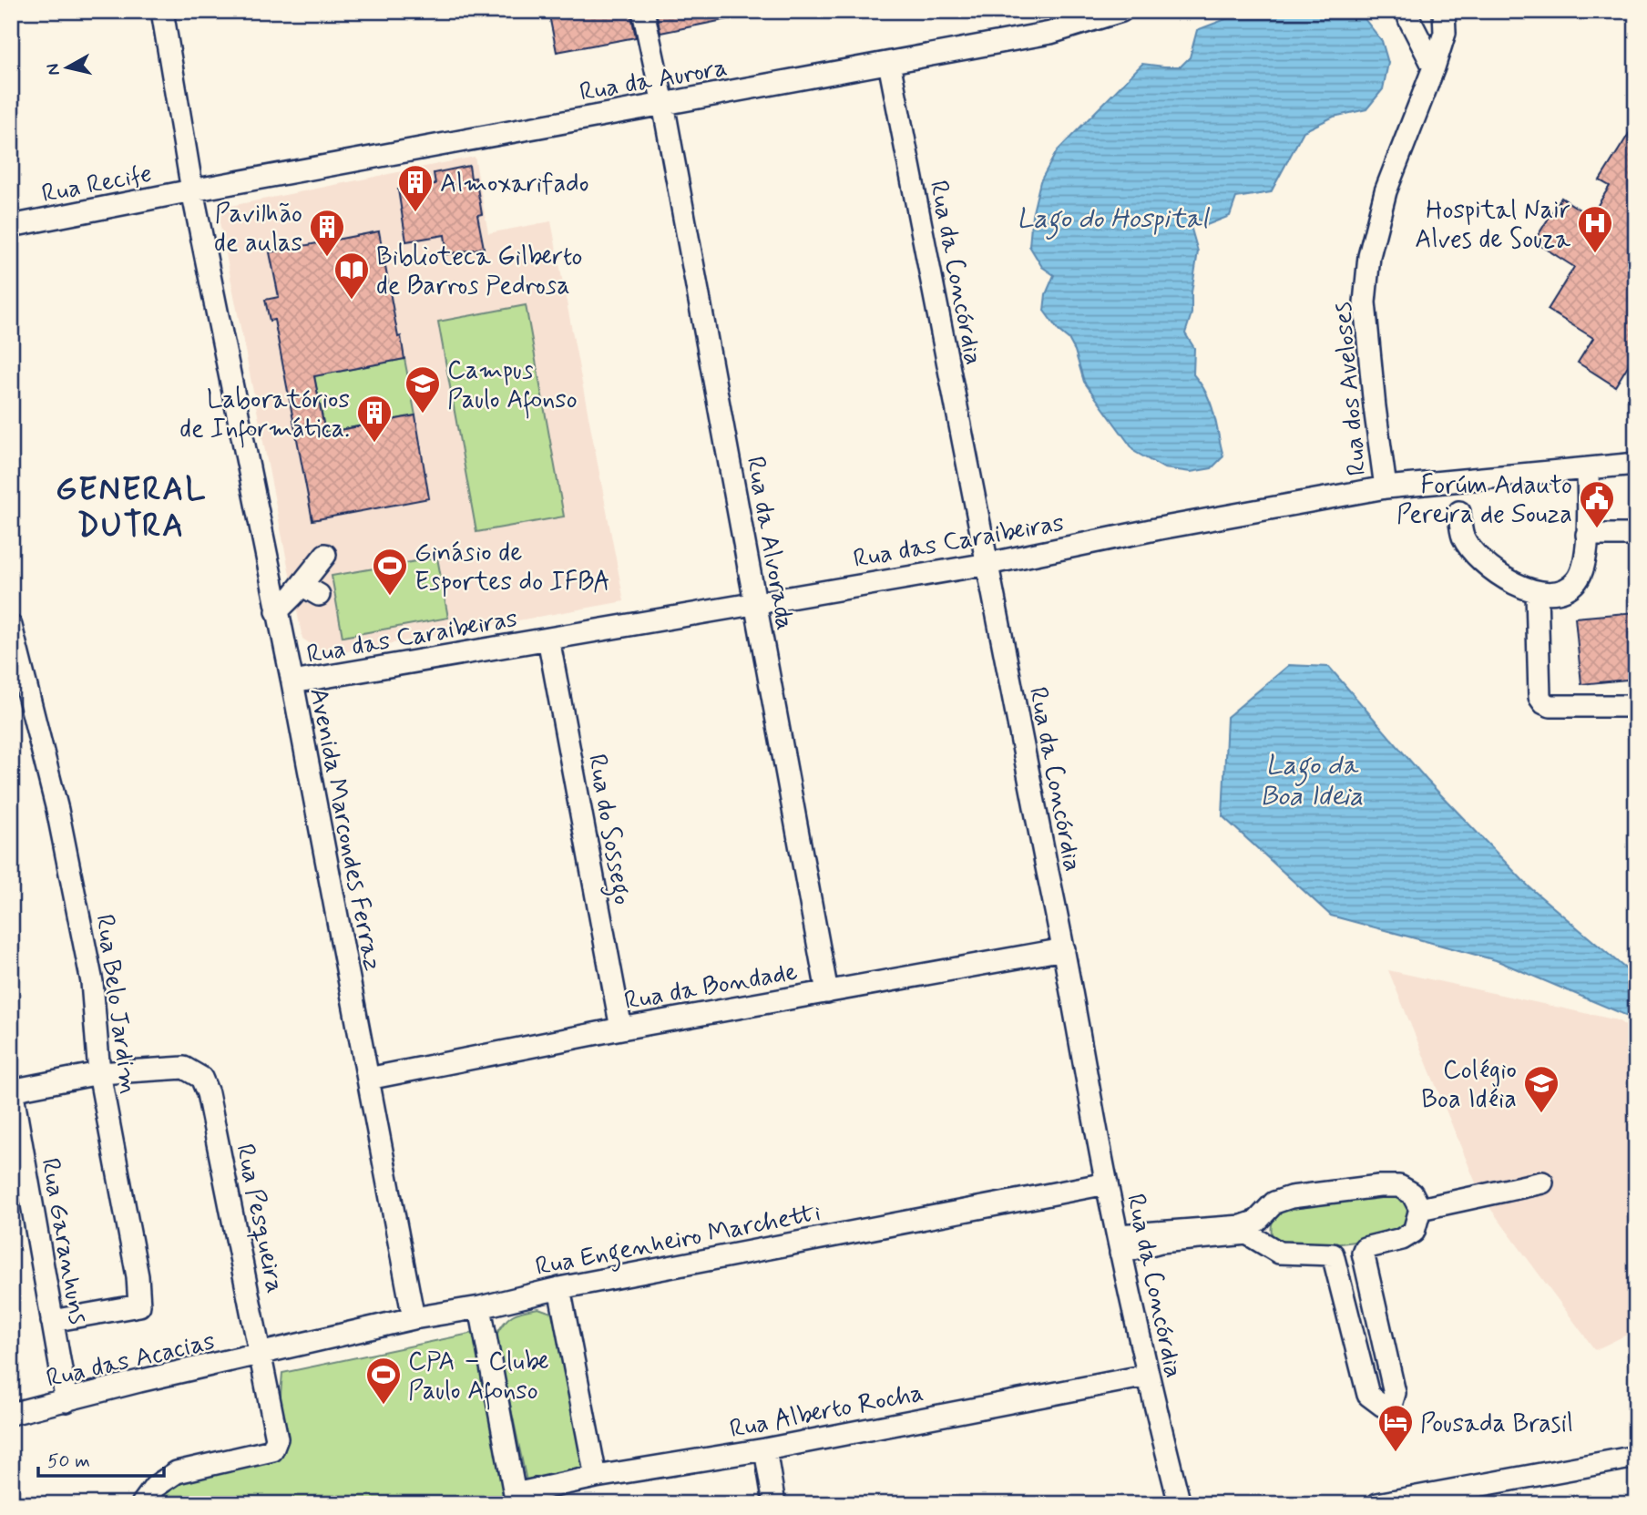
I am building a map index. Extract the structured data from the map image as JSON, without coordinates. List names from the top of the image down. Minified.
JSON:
{"streets":{"street":["Rua da Aurora","Rua Recife","Rua da Concórdia","Rua dos Aveloses","Rua das Caraibeiras","Rua da Alvorada","Avenida Marcondes Ferraz","Rua do Sossego","Rua da Bondade","Rua Belo Jardim","Rua Pesqueira","Rua Engenheiro Marchetti","Rua Garanhuns","Rua das Acacias","Rua Alberto Rocha"]},"crossings":[["Rua da Aurora","Rua Recife"],["Rua da Aurora","Rua da Concórdia"],["Rua da Aurora","Rua da Alvorada"],["Rua da Aurora","Avenida Marcondes Ferraz"],["Rua Recife","Avenida Marcondes Ferraz"],["Rua da Concórdia","Rua das Caraibeiras"],["Rua da Concórdia","Rua da Bondade"],["Rua da Concórdia","Rua Engenheiro Marchetti"],["Rua da Concórdia","Rua Alberto Rocha"],["Rua dos Aveloses","Rua das Caraibeiras"],["Rua das Caraibeiras","Rua da Alvorada"],["Rua das Caraibeiras","Avenida Marcondes Ferraz"],["Rua das Caraibeiras","Rua do Sossego"],["Rua da Alvorada","Rua da Bondade"],["Avenida Marcondes Ferraz","Rua da Bondade"],["Avenida Marcondes Ferraz","Rua Engenheiro Marchetti"],["Rua do Sossego","Rua da Bondade"],["Rua Belo Jardim","Rua Pesqueira"],["Rua Belo Jardim","Rua Garanhuns"],["Rua Pesqueira","Rua Engenheiro Marchetti"],["Rua Pesqueira","Rua das Acacias"],["Rua Engenheiro Marchetti","Rua das Acacias"],["Rua Garanhuns","Rua das Acacias"]],"districts":["GENERAL DUTRA"],"water":["Lago do Hospital","Lago da Boa Ideia"],"places":{"building":["Almoxarifado","Pavilhão de aulas","Laboratórios de Informática."],"hospital":["Hospital Nair Alves de Souza"],"library":["Biblioteca Gilberto de Barros Pedrosa"],"school or university":["Campus Paulo Afonso","Colégio Boa Idéia"],"public building":["Forúm Adauto Pereira de Souza"],"sports":["Ginásio de Esportes do IFBA","CPA – Clube Paulo Afonso"],"hotel":["Pousada Brasil"]},"scale_bar":"50 m","north":"left"}
